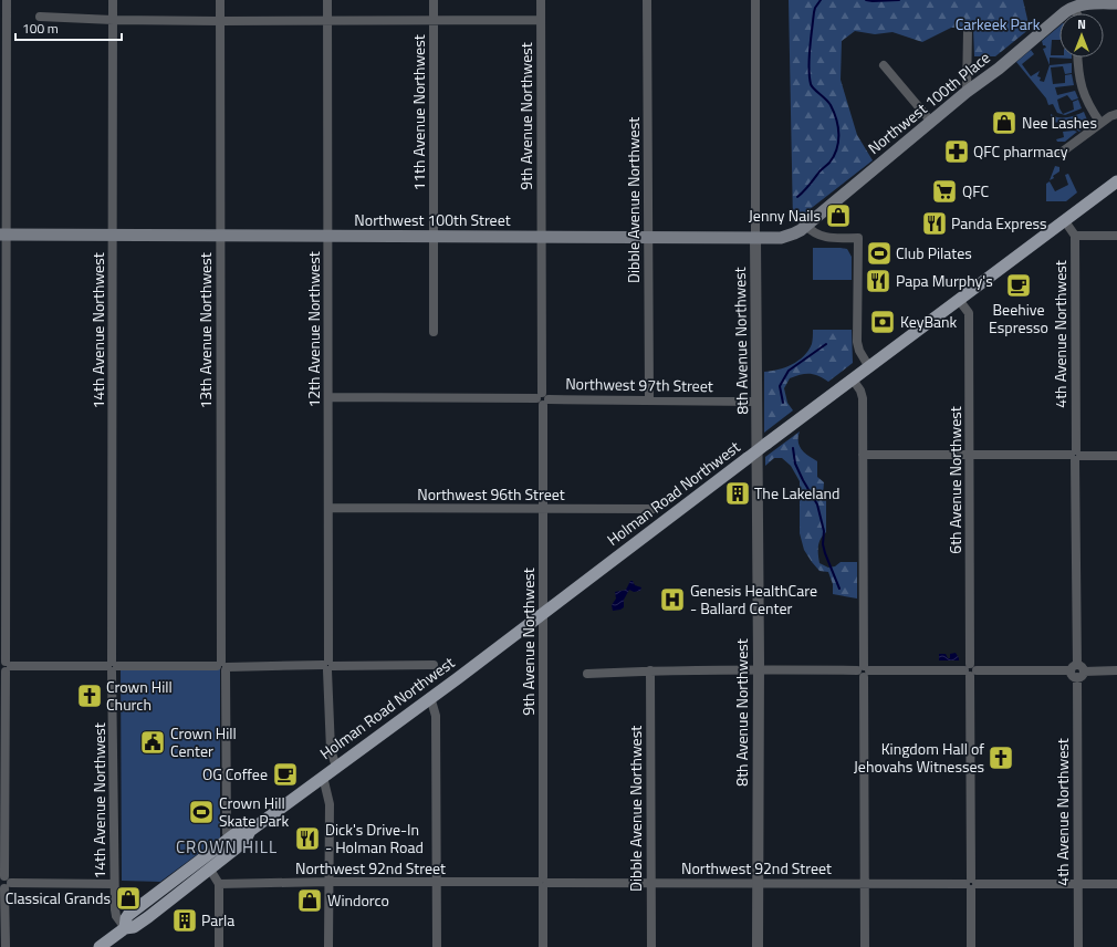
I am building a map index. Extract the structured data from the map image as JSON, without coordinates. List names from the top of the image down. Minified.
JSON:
{"streets":{"main road":["Northwest 100th Place","Northwest 100th Street","Holman Road Northwest"],"street":["11th Avenue Northwest","9th Avenue Northwest","Dibble Avenue Northwest","12th Avenue Northwest","14th Avenue Northwest","13th Avenue Northwest","4th Avenue Northwest","8th Avenue Northwest","Northwest 97th Street","6th Avenue Northwest","Northwest 96th Street","Northwest 92nd Street"]},"crossings":[["Northwest 100th Place","Northwest 100th Street"],["11th Avenue Northwest","Northwest 100th Street"],["9th Avenue Northwest","Northwest 100th Street"],["9th Avenue Northwest","Northwest 97th Street"],["9th Avenue Northwest","Holman Road Northwest"],["9th Avenue Northwest","Northwest 96th Street"],["9th Avenue Northwest","Northwest 92nd Street"],["Dibble Avenue Northwest","Northwest 100th Street"],["Dibble Avenue Northwest","Northwest 97th Street"],["Dibble Avenue Northwest","Northwest 92nd Street"],["Northwest 100th Street","12th Avenue Northwest"],["Northwest 100th Street","14th Avenue Northwest"],["Northwest 100th Street","13th Avenue Northwest"],["Northwest 100th Street","8th Avenue Northwest"],["12th Avenue Northwest","Northwest 97th Street"],["12th Avenue Northwest","Holman Road Northwest"],["12th Avenue Northwest","Northwest 96th Street"],["14th Avenue Northwest","Holman Road Northwest"],["13th Avenue Northwest","Holman Road Northwest"],["4th Avenue Northwest","Northwest 92nd Street"],["8th Avenue Northwest","Northwest 97th Street"],["8th Avenue Northwest","Northwest 92nd Street"],["6th Avenue Northwest","Holman Road Northwest"],["6th Avenue Northwest","Northwest 92nd Street"]],"districts":["CROWN HILL"],"parks":["Carkeek Park"],"places":{"shop":["Nee Lashes","Jenny Nails","Classical Grands","Windorco"],"pharmacy":["QFC pharmacy"],"supermarket":["QFC"],"restaurant":["Panda Express","Papa Murphy's","Dick's Drive-In - Holman Road"],"sports":["Club Pilates","Crown Hill Skate Park"],"cafe":["Beehive Espresso","OG Coffee"],"bank":["KeyBank"],"building":["The Lakeland","Parla"],"hospital":["Genesis HealthCare - Ballard Center"],"church":["Crown Hill Church","Kingdom Hall of Jehovahs Witnesses"],"public building":["Crown Hill Center"]},"scale_bar":"100 m","north":"top"}
